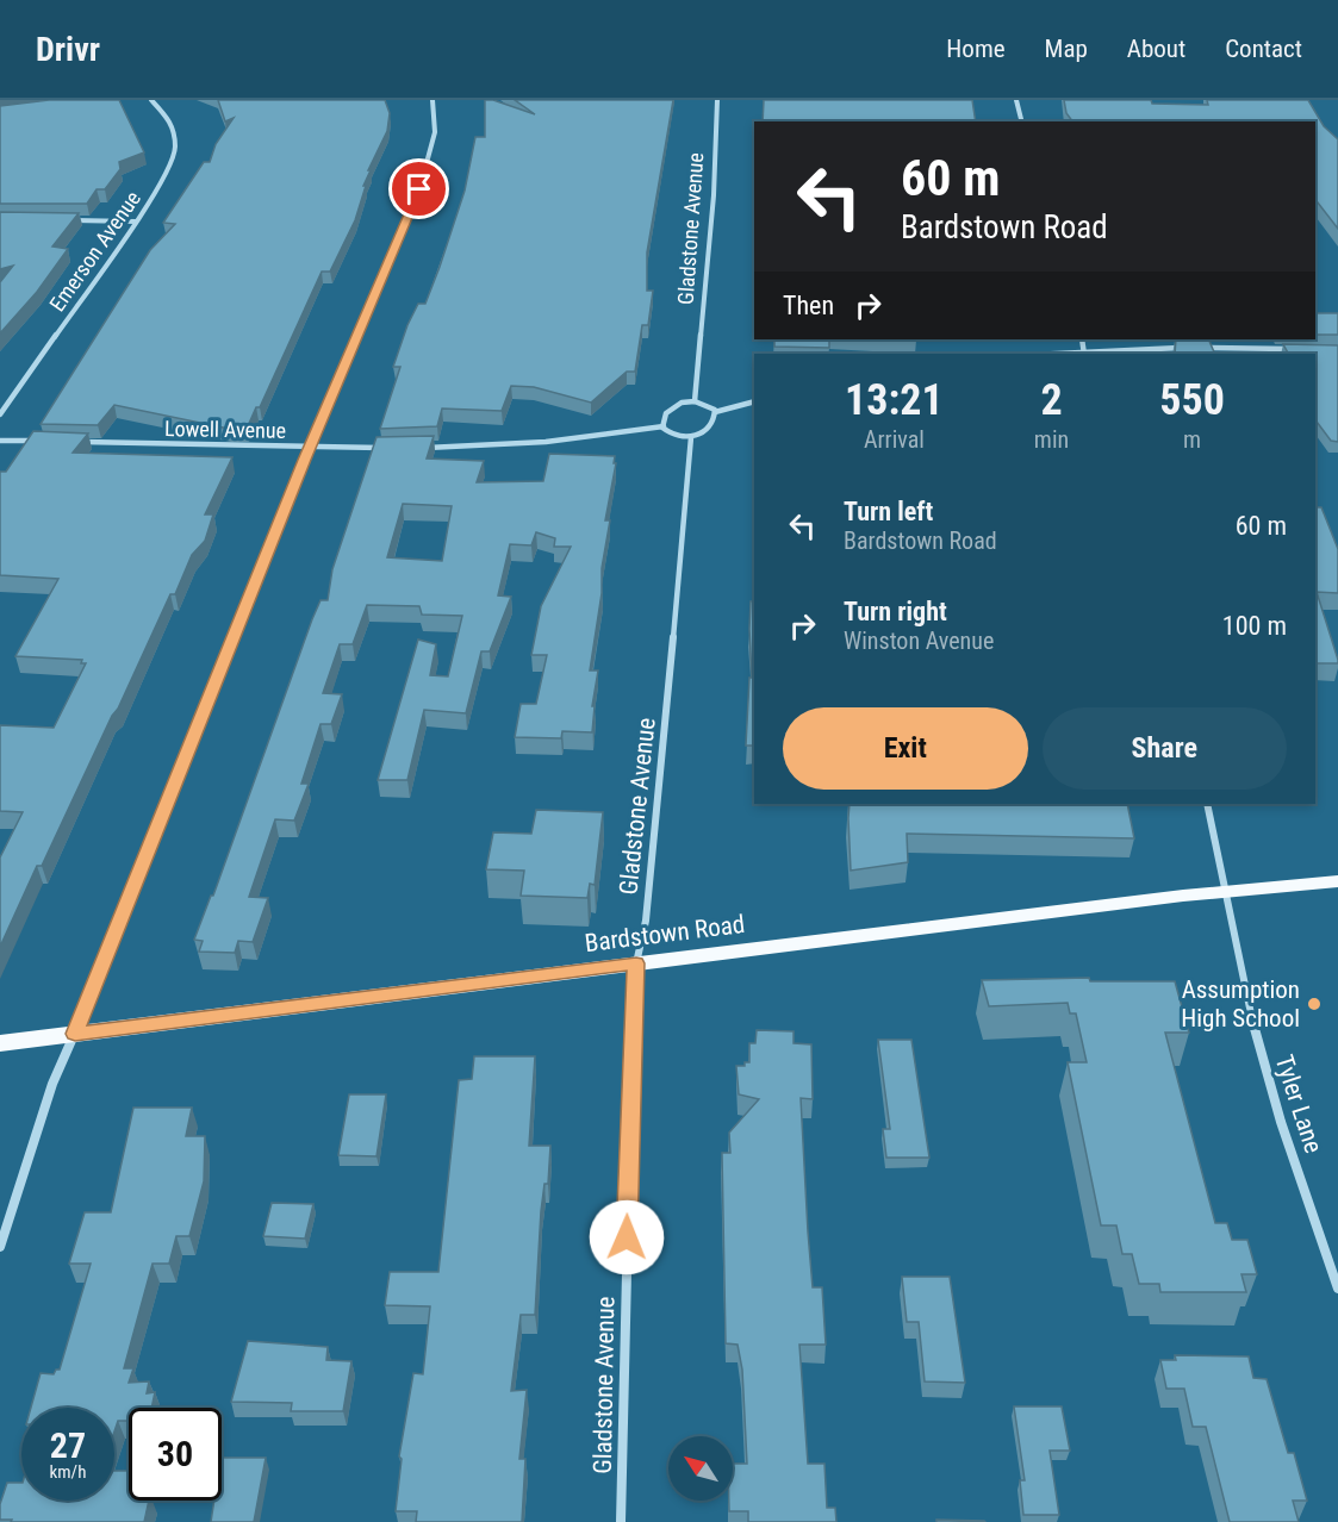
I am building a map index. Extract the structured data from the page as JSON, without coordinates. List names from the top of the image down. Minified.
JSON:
{"streets":{"main road":["Bardstown Road"],"street":["Gladstone Avenue","Emerson Avenue","Lowell Avenue","Tyler Lane"]},"crossings":[["Gladstone Avenue","Bardstown Road"],["Bardstown Road","Tyler Lane"]],"places":["Assumption High School"],"north":"top left","page":{"header":"Drivr","nav":["Home","Map","About","Contact"],"turn":["60 m","Bardstown Road"],"then":"Then","eta":["13:21","Arrival","2","min","550","m"],"list":[{"name":"Turn left","note":"Bardstown Road","value":"60 m"},{"name":"Turn right","note":"Winston Avenue","value":"100 m"}],"buttons":["Exit","Share"],"speed":"27 km/h","limit":"30"}}
